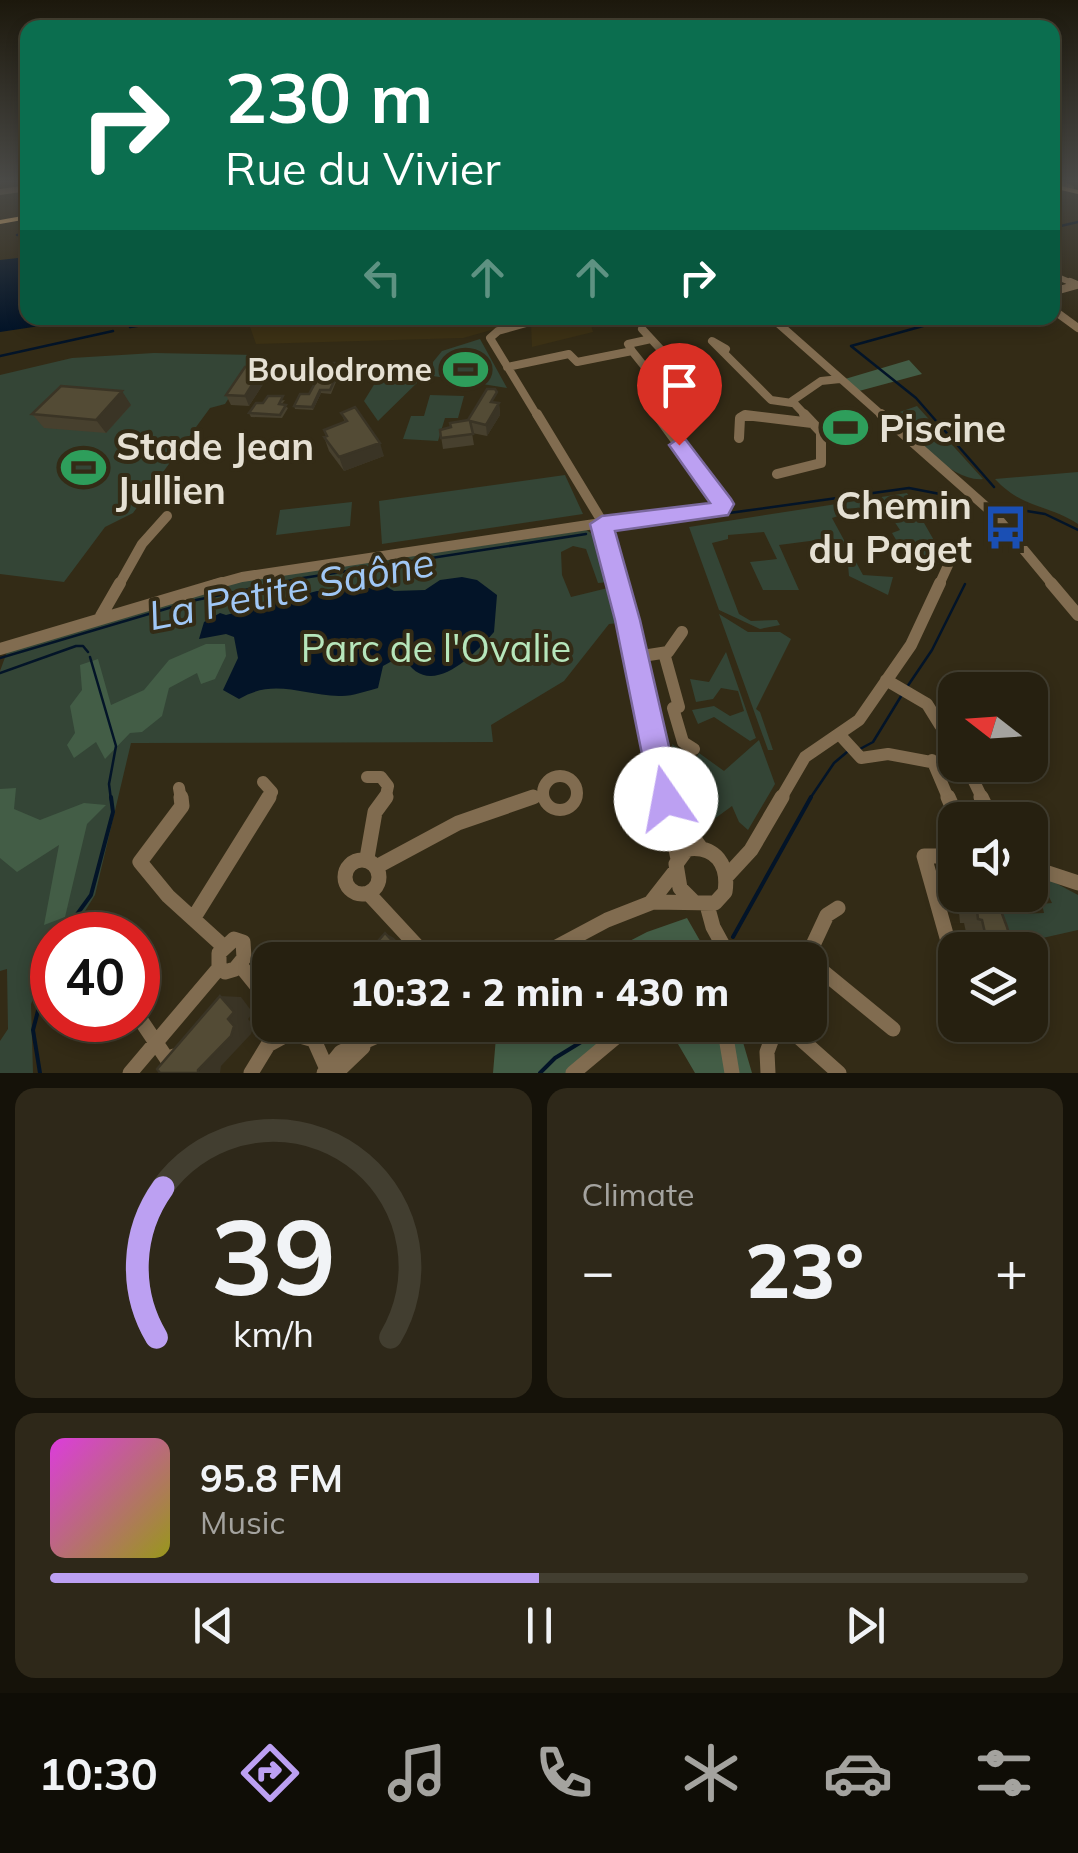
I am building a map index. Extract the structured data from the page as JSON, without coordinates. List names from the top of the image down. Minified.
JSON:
{"water":["La Petite Saône"],"parks":["Parc de l'Ovalie"],"places":{"sports":["Boulodrome","Piscine","Stade Jean Jullien"],"bus stop":["Chemin du Paget"]},"north":"left","page":{"turn":["230 m","Rue du Vivier"],"limit":"40","trip":"10:32 · 2 min · 430 m","tile":"Climate","heat":["−","23°","+"],"song":["95.8 FM","Music"],"tabs":"10:30","gauge":["39","km/h"]}}
